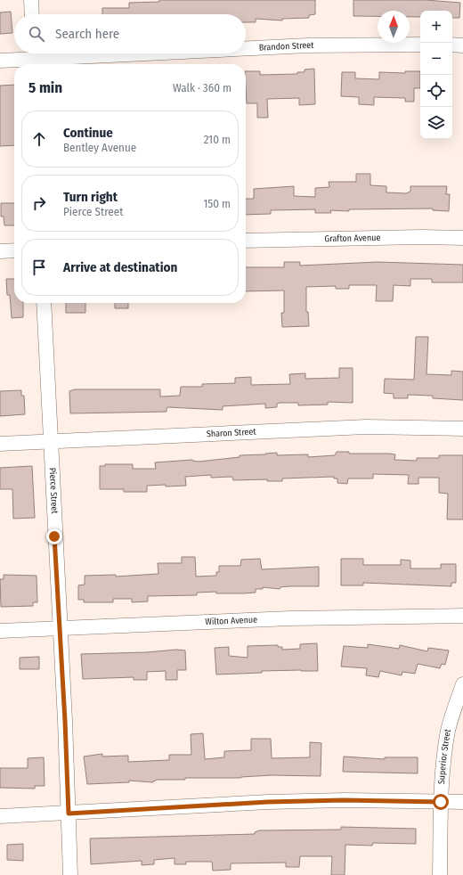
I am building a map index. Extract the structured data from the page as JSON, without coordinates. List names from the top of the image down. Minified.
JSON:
{"streets":{"street":["Brandon Street","Grafton Avenue","Sharon Street","Pierce Street","Wilton Avenue","Superior Street"]},"crossings":[["Sharon Street","Pierce Street"],["Pierce Street","Wilton Avenue"]],"north":"top","page":{"map_buttons":["+","−"],"search":"Search here","heading":["5 min","Walk · 360 m"],"list":[["Continue","Bentley Avenue","210 m"],["Turn right","Pierce Street","150 m"],"Arrive at destination"]}}
